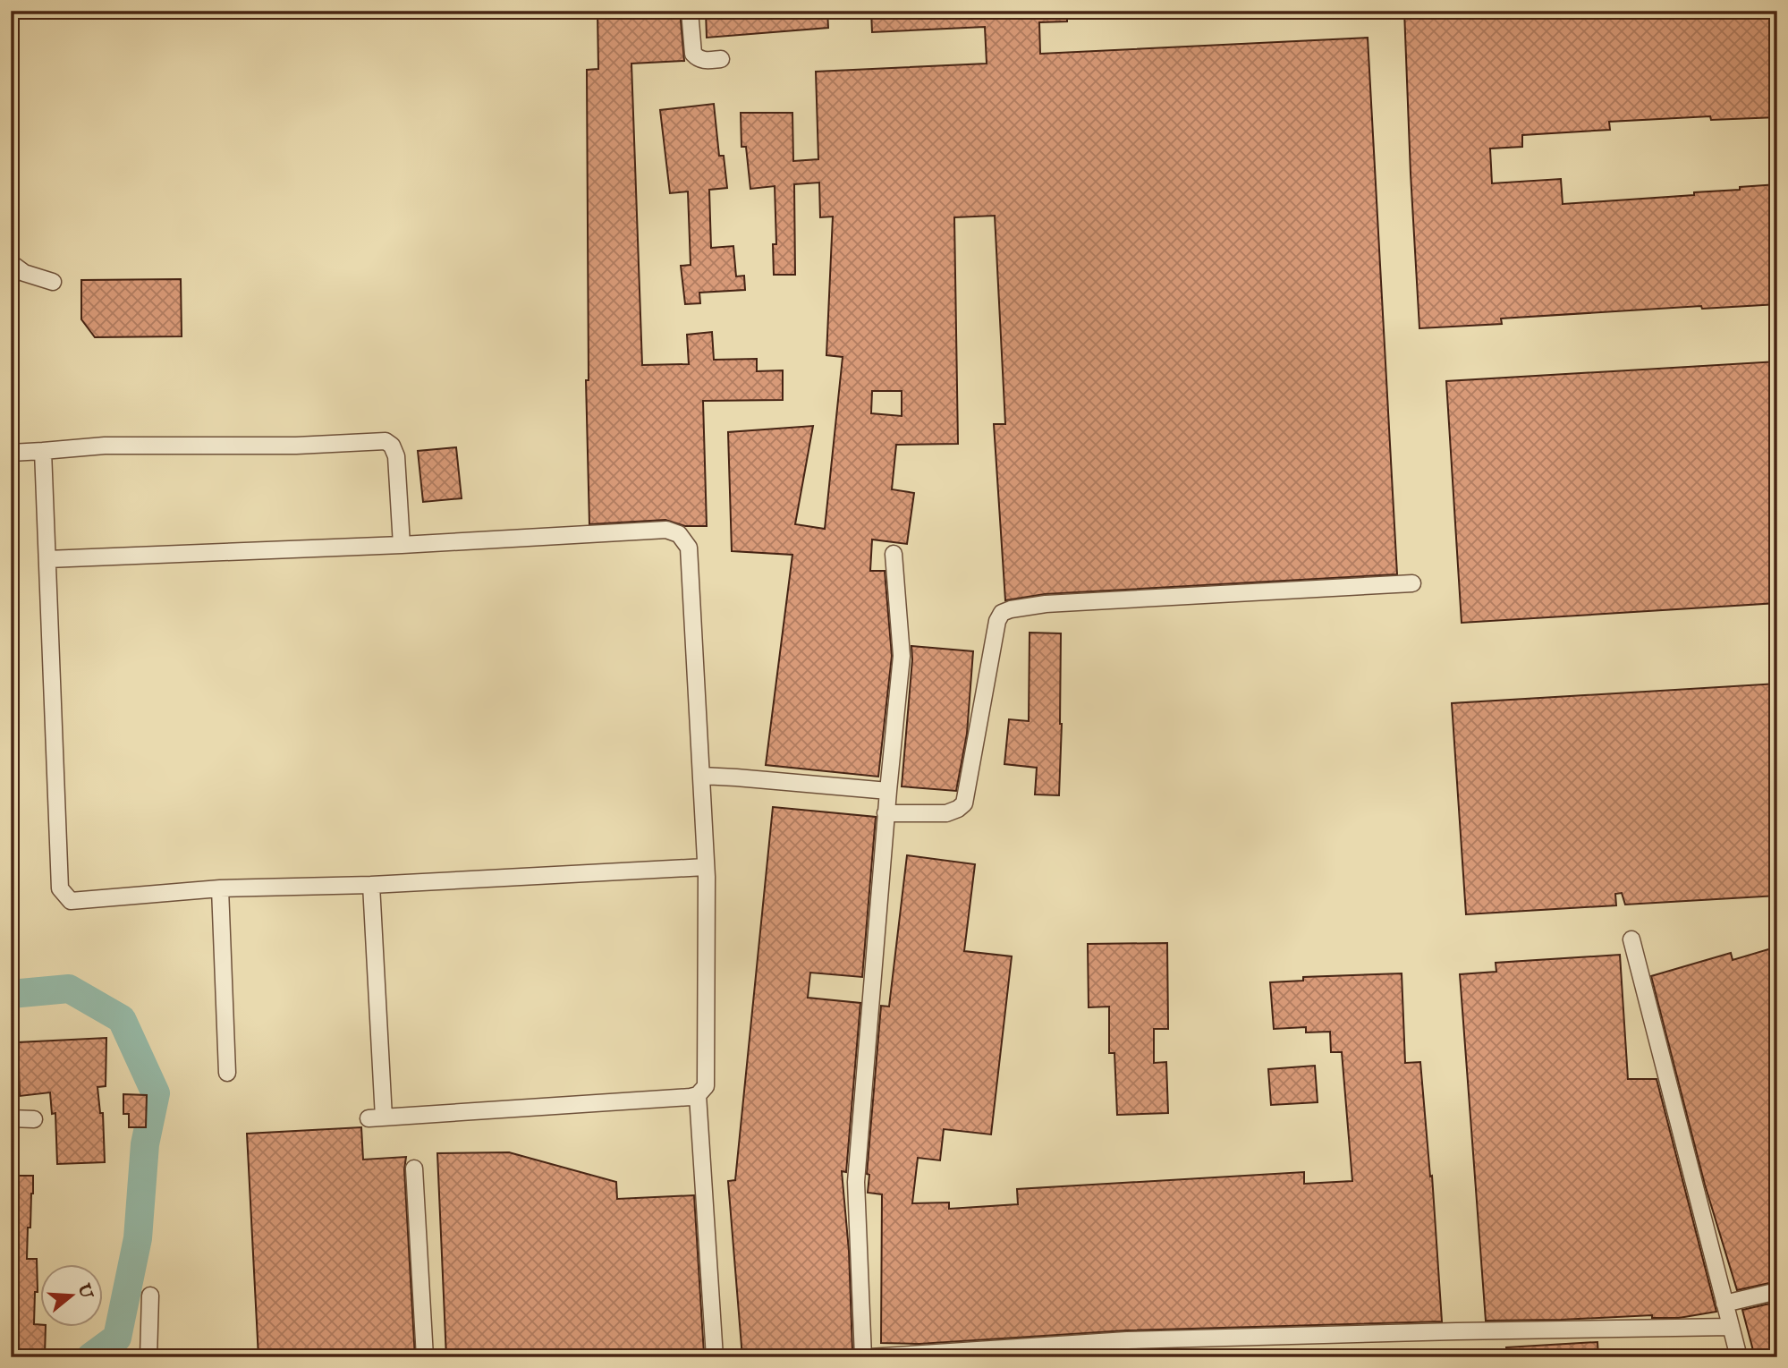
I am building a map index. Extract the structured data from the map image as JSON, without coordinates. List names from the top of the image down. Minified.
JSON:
{"north":"right"}
